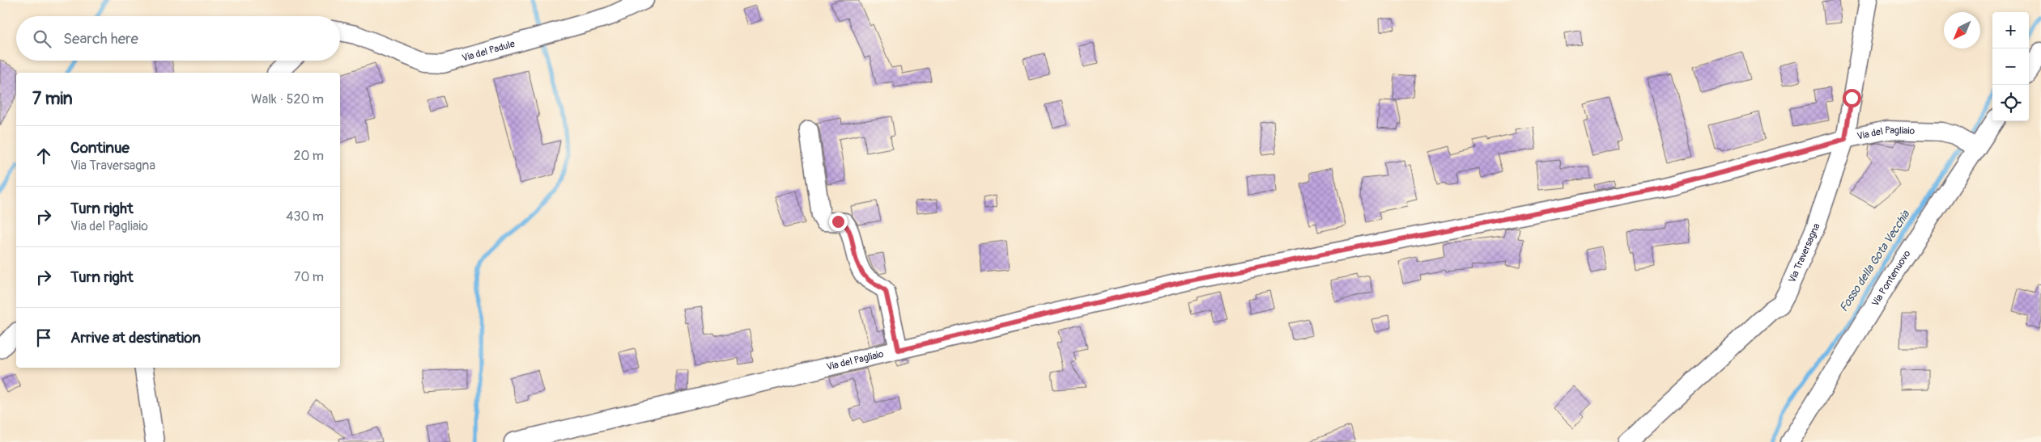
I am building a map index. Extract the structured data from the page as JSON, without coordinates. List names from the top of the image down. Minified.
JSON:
{"streets":{"street":["Via del Padule","Via del Pagliaio","Via Traversagna","Via Pontenuovo"]},"crossings":[["Via del Pagliaio","Via Traversagna"],["Via del Pagliaio","Via Pontenuovo"]],"water":["Fosso della Gota Vecchia"],"north":"bottom left","page":{"map_buttons":["+","−"],"search":"Search here","heading":["7 min","Walk · 520 m"],"list":[["Continue","Via Traversagna","20 m"],["Turn right","Via del Pagliaio","430 m"],["Turn right","70 m"],"Arrive at destination"]}}
